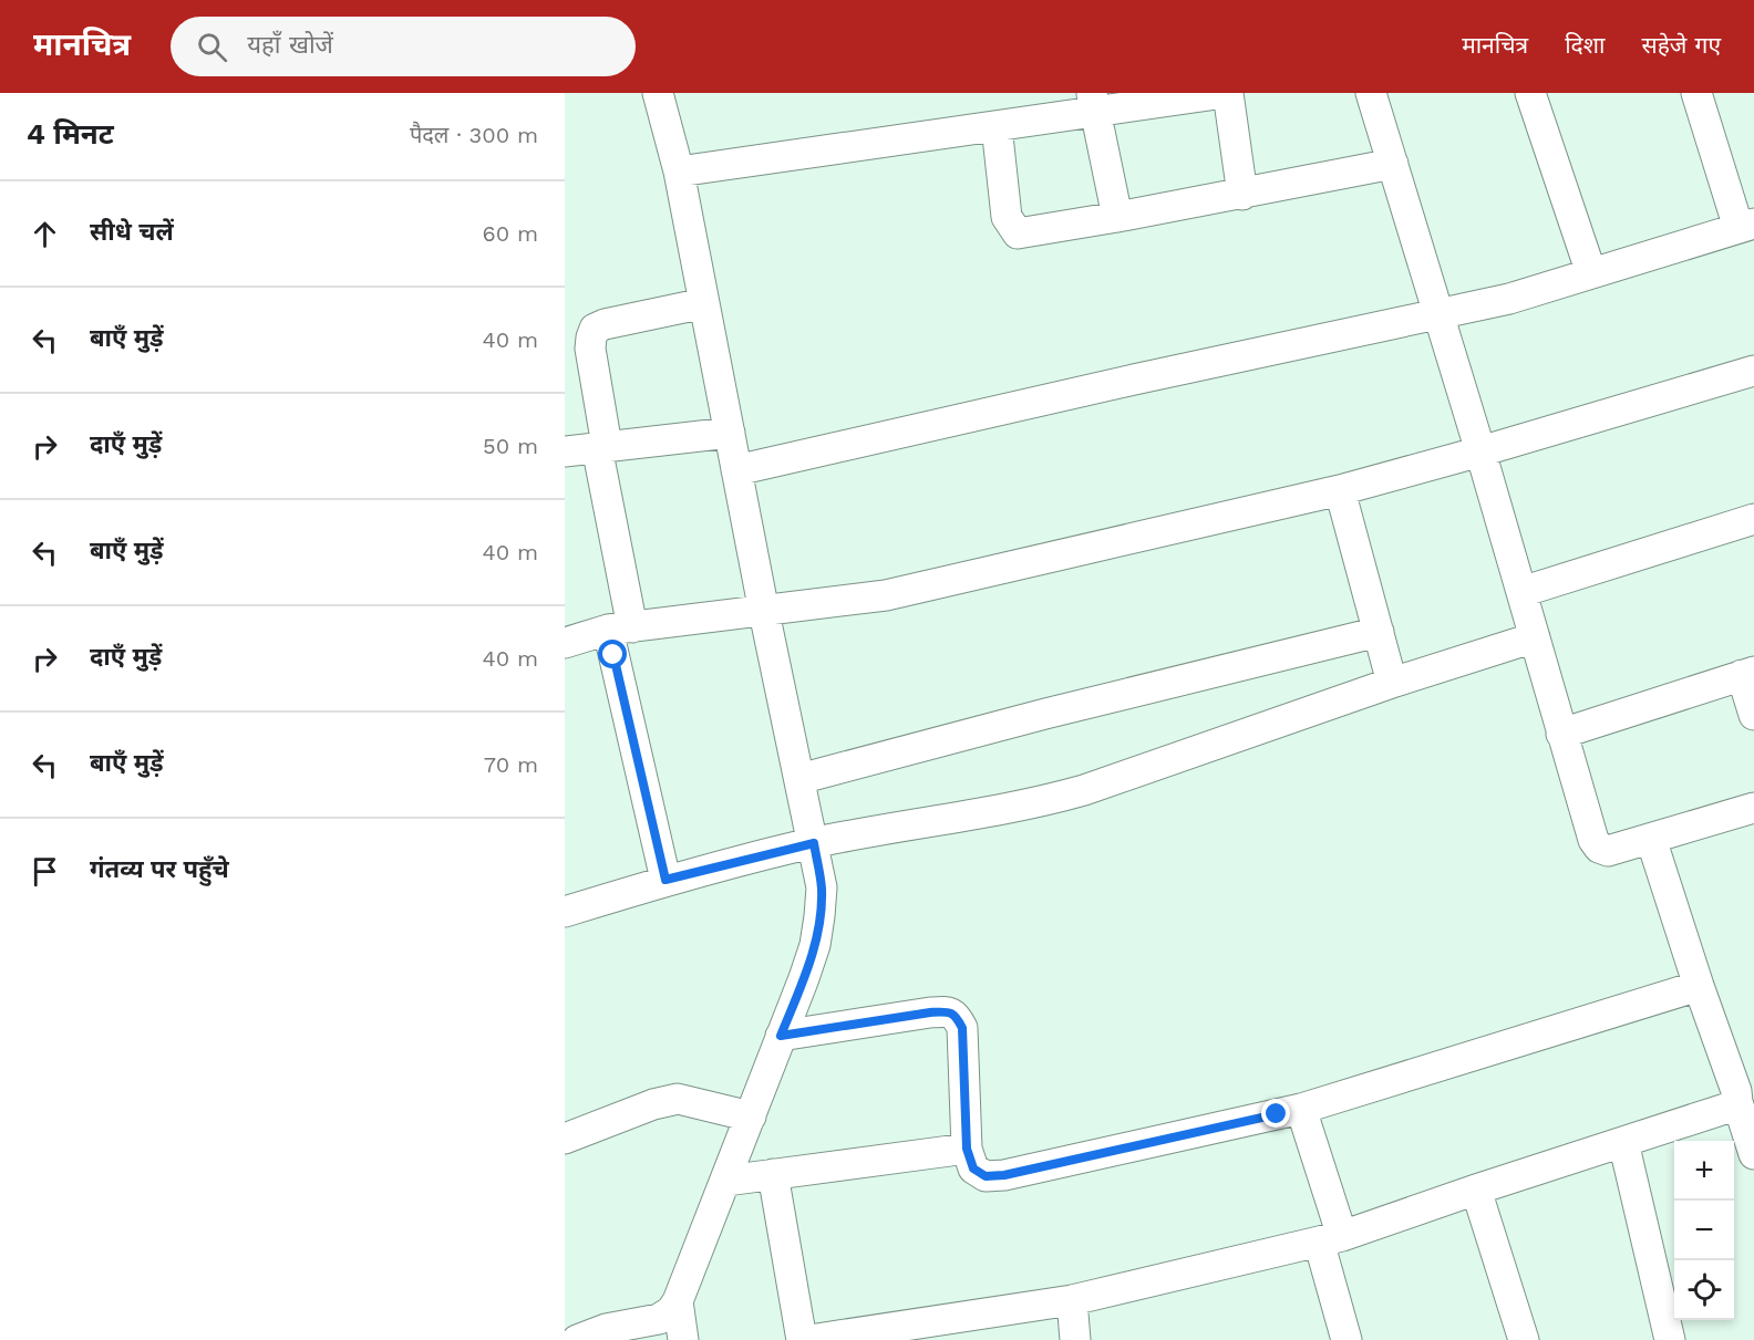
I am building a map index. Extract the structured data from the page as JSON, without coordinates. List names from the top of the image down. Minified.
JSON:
{"page":{"header":"मानचित्र","search":"यहाँ खोजें","nav":["मानचित्र","दिशा","सहेजे गए"],"heading":["4 मिनट","पैदल · 300 m"],"list":[["सीधे चलें","60 m"],["बाएँ मुड़ें","40 m"],["दाएँ मुड़ें","50 m"],["बाएँ मुड़ें","40 m"],["दाएँ मुड़ें","40 m"],["बाएँ मुड़ें","70 m"],"गंतव्य पर पहुँचे"],"map_buttons":["+","−"]}}
